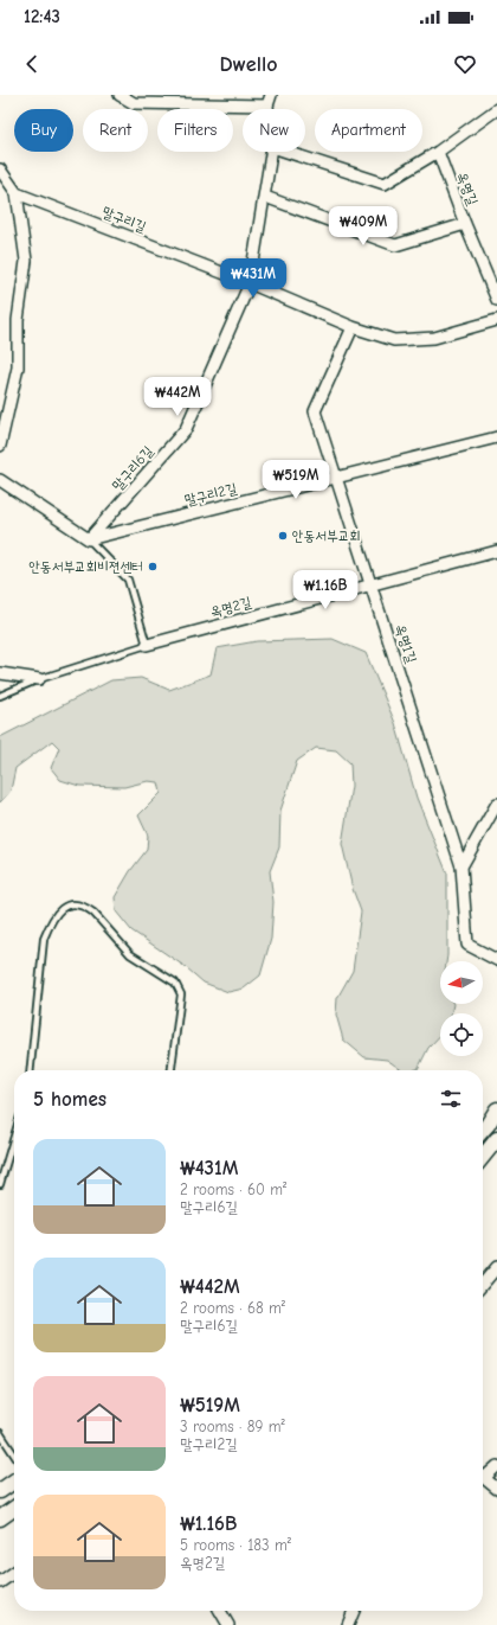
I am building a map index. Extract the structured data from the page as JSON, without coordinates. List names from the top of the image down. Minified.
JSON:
{"streets":{"street":["옥명길","말구리길","말구리6길","말구리2길","옥명2길","옥명1길"]},"crossings":[["말구리길","말구리6길"],["말구리길","옥명1길"],["말구리6길","말구리2길"],["말구리2길","옥명1길"],["옥명2길","옥명1길"]],"places":["안동서부교회","안동서부교회비젼센터"],"north":"left","page":{"status":"12:43","header":"Dwello","chip":["Buy","Rent","Filters","New","Apartment"],"price":["₩409M","₩431M","₩442M","₩519M","₩1.16B"],"heading":"5 homes","list":[{"name":"₩431M","note":"2 rooms · 60 m² · 말구리6길"},{"name":"₩442M","note":"2 rooms · 68 m² · 말구리6길"},{"name":"₩519M","note":"3 rooms · 89 m² · 말구리2길"},{"name":"₩1.16B","note":"5 rooms · 183 m² · 옥명2길"}]}}
